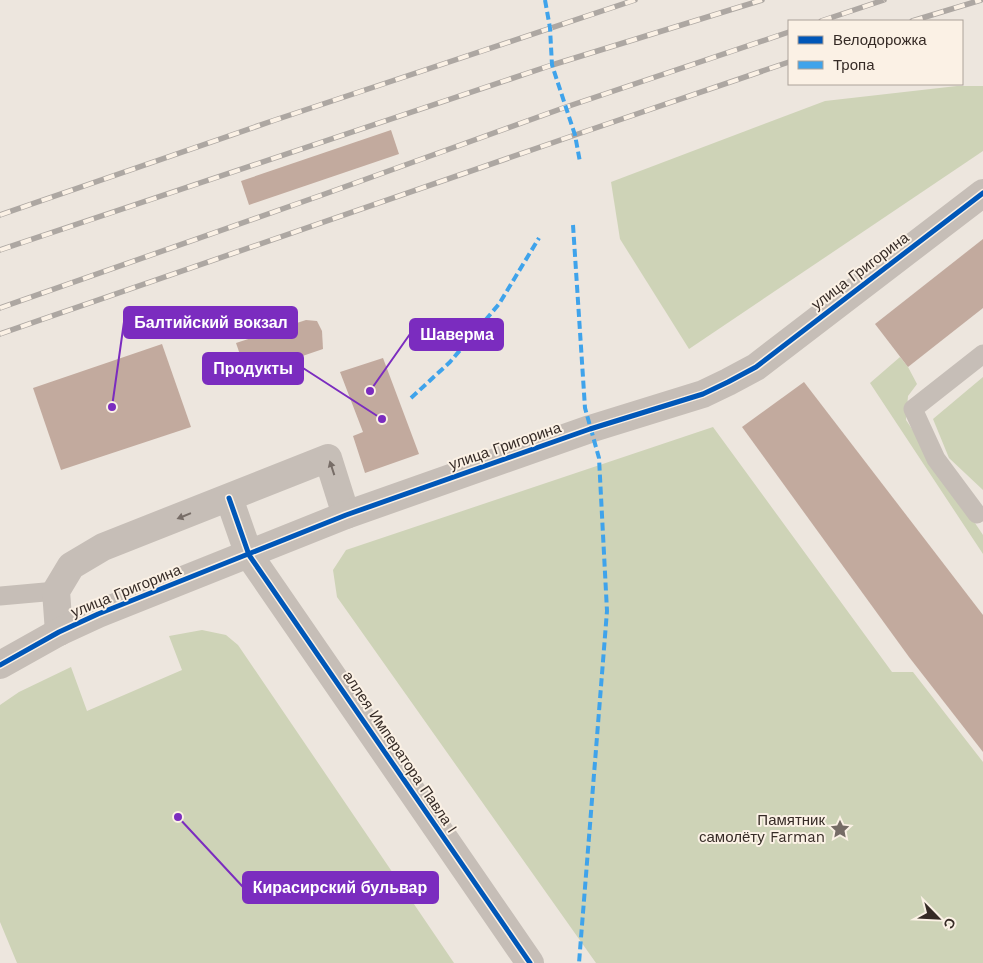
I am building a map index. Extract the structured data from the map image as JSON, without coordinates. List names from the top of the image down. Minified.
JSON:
{"streets":{"street":["улица Григорина","аллея Императора Павла I"]},"crossings":[["улица Григорина","аллея Императора Павла I"]],"places":{"other":["Шаверма","Балтийский вокзал","Продукты","Кирасирский бульвар"],"place":["Памятник самолёту Farman"]},"legend":["Велодорожка","Тропа"],"north":"bottom right"}
